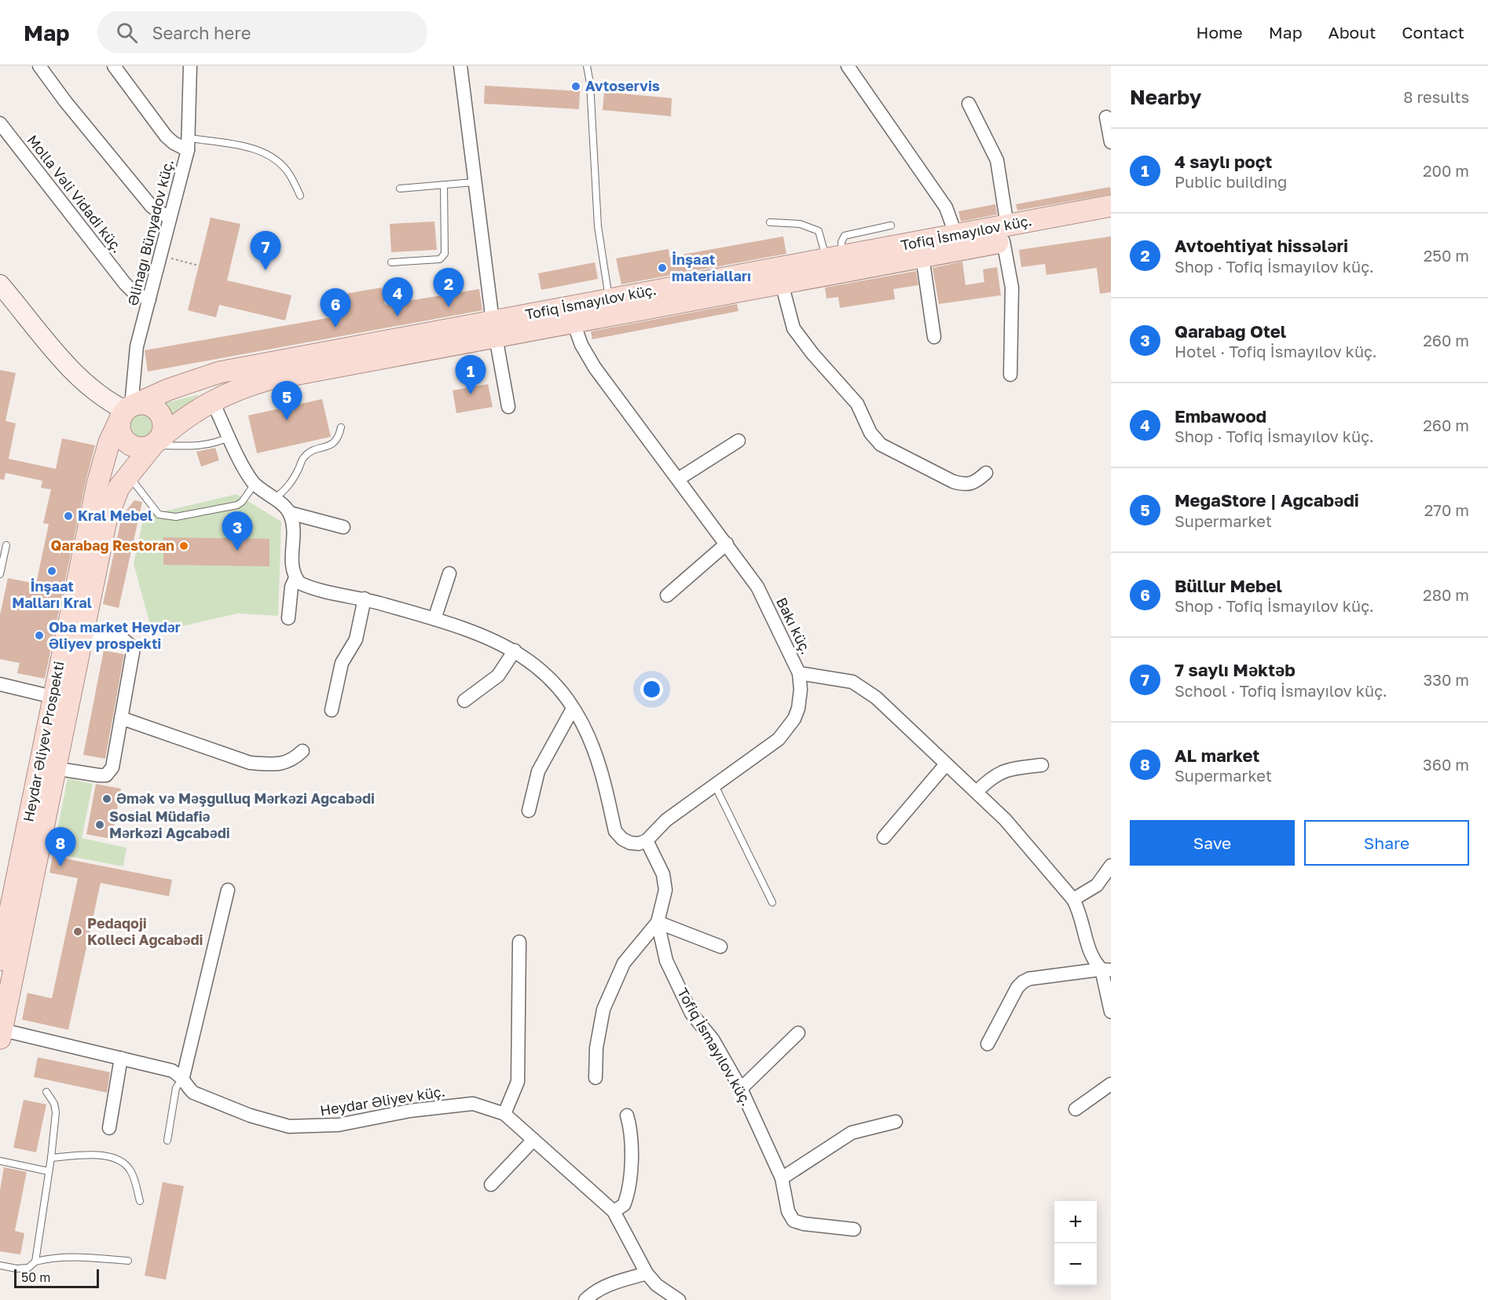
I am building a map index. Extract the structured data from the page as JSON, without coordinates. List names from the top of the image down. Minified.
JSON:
{"streets":{"main road":["Tofiq İsmayılov küç.","Heydar Əliyev Prospekti"],"street":["Molla Vəli Vidadi küç.","Əlinağı Bünyadov küç.","Bakı küç.","Heydar Əliyev küç."]},"crossings":[["Molla Vəli Vidadi küç.","Əlinağı Bünyadov küç."],["Əlinağı Bünyadov küç.","Tofiq İsmayılov küç."],["Əlinağı Bünyadov küç.","Heydar Əliyev Prospekti"],["Tofiq İsmayılov küç.","Heydar Əliyev Prospekti"]],"places":["Avtoservis","İnşaat materialları","Kral Mebel","Qarabağ Restoran","İnşaat Malları Kral","Oba market Heydər Əliyev prospekti","Əmək və Məşğulluq Mərkəzi Ağcabədi","Sosial Müdafiə Mərkəzi Ağcabədi","Pedaqoji Kolleci Ağcabədi"],"scale_bar":"50 m","page":{"header":"Map","search":"Search here","nav":["Home","Map","About","Contact"],"heading":["Nearby","8 results"],"list":[{"mark":"1","name":"4 saylı poçt","note":"Public building","value":"200 m"},{"mark":"2","name":"Avtoehtiyat hissələri","note":"Shop · Tofiq İsmayılov küç.","value":"250 m"},{"mark":"3","name":"Qarabağ Otel","note":"Hotel · Tofiq İsmayılov küç.","value":"260 m"},{"mark":"4","name":"Embawood","note":"Shop · Tofiq İsmayılov küç.","value":"260 m"},{"mark":"5","name":"MegaStore | Ağcabədi","note":"Supermarket","value":"270 m"},{"mark":"6","name":"Büllur Mebel","note":"Shop · Tofiq İsmayılov küç.","value":"280 m"},{"mark":"7","name":"7 saylı Məktəb","note":"School · Tofiq İsmayılov küç.","value":"330 m"},{"mark":"8","name":"AL market","note":"Supermarket","value":"360 m"}],"pins":["7","2","4","6","1","5","3","8"],"buttons":["Save","Share"],"map_buttons":["+","−"],"scale":"50 m"}}
